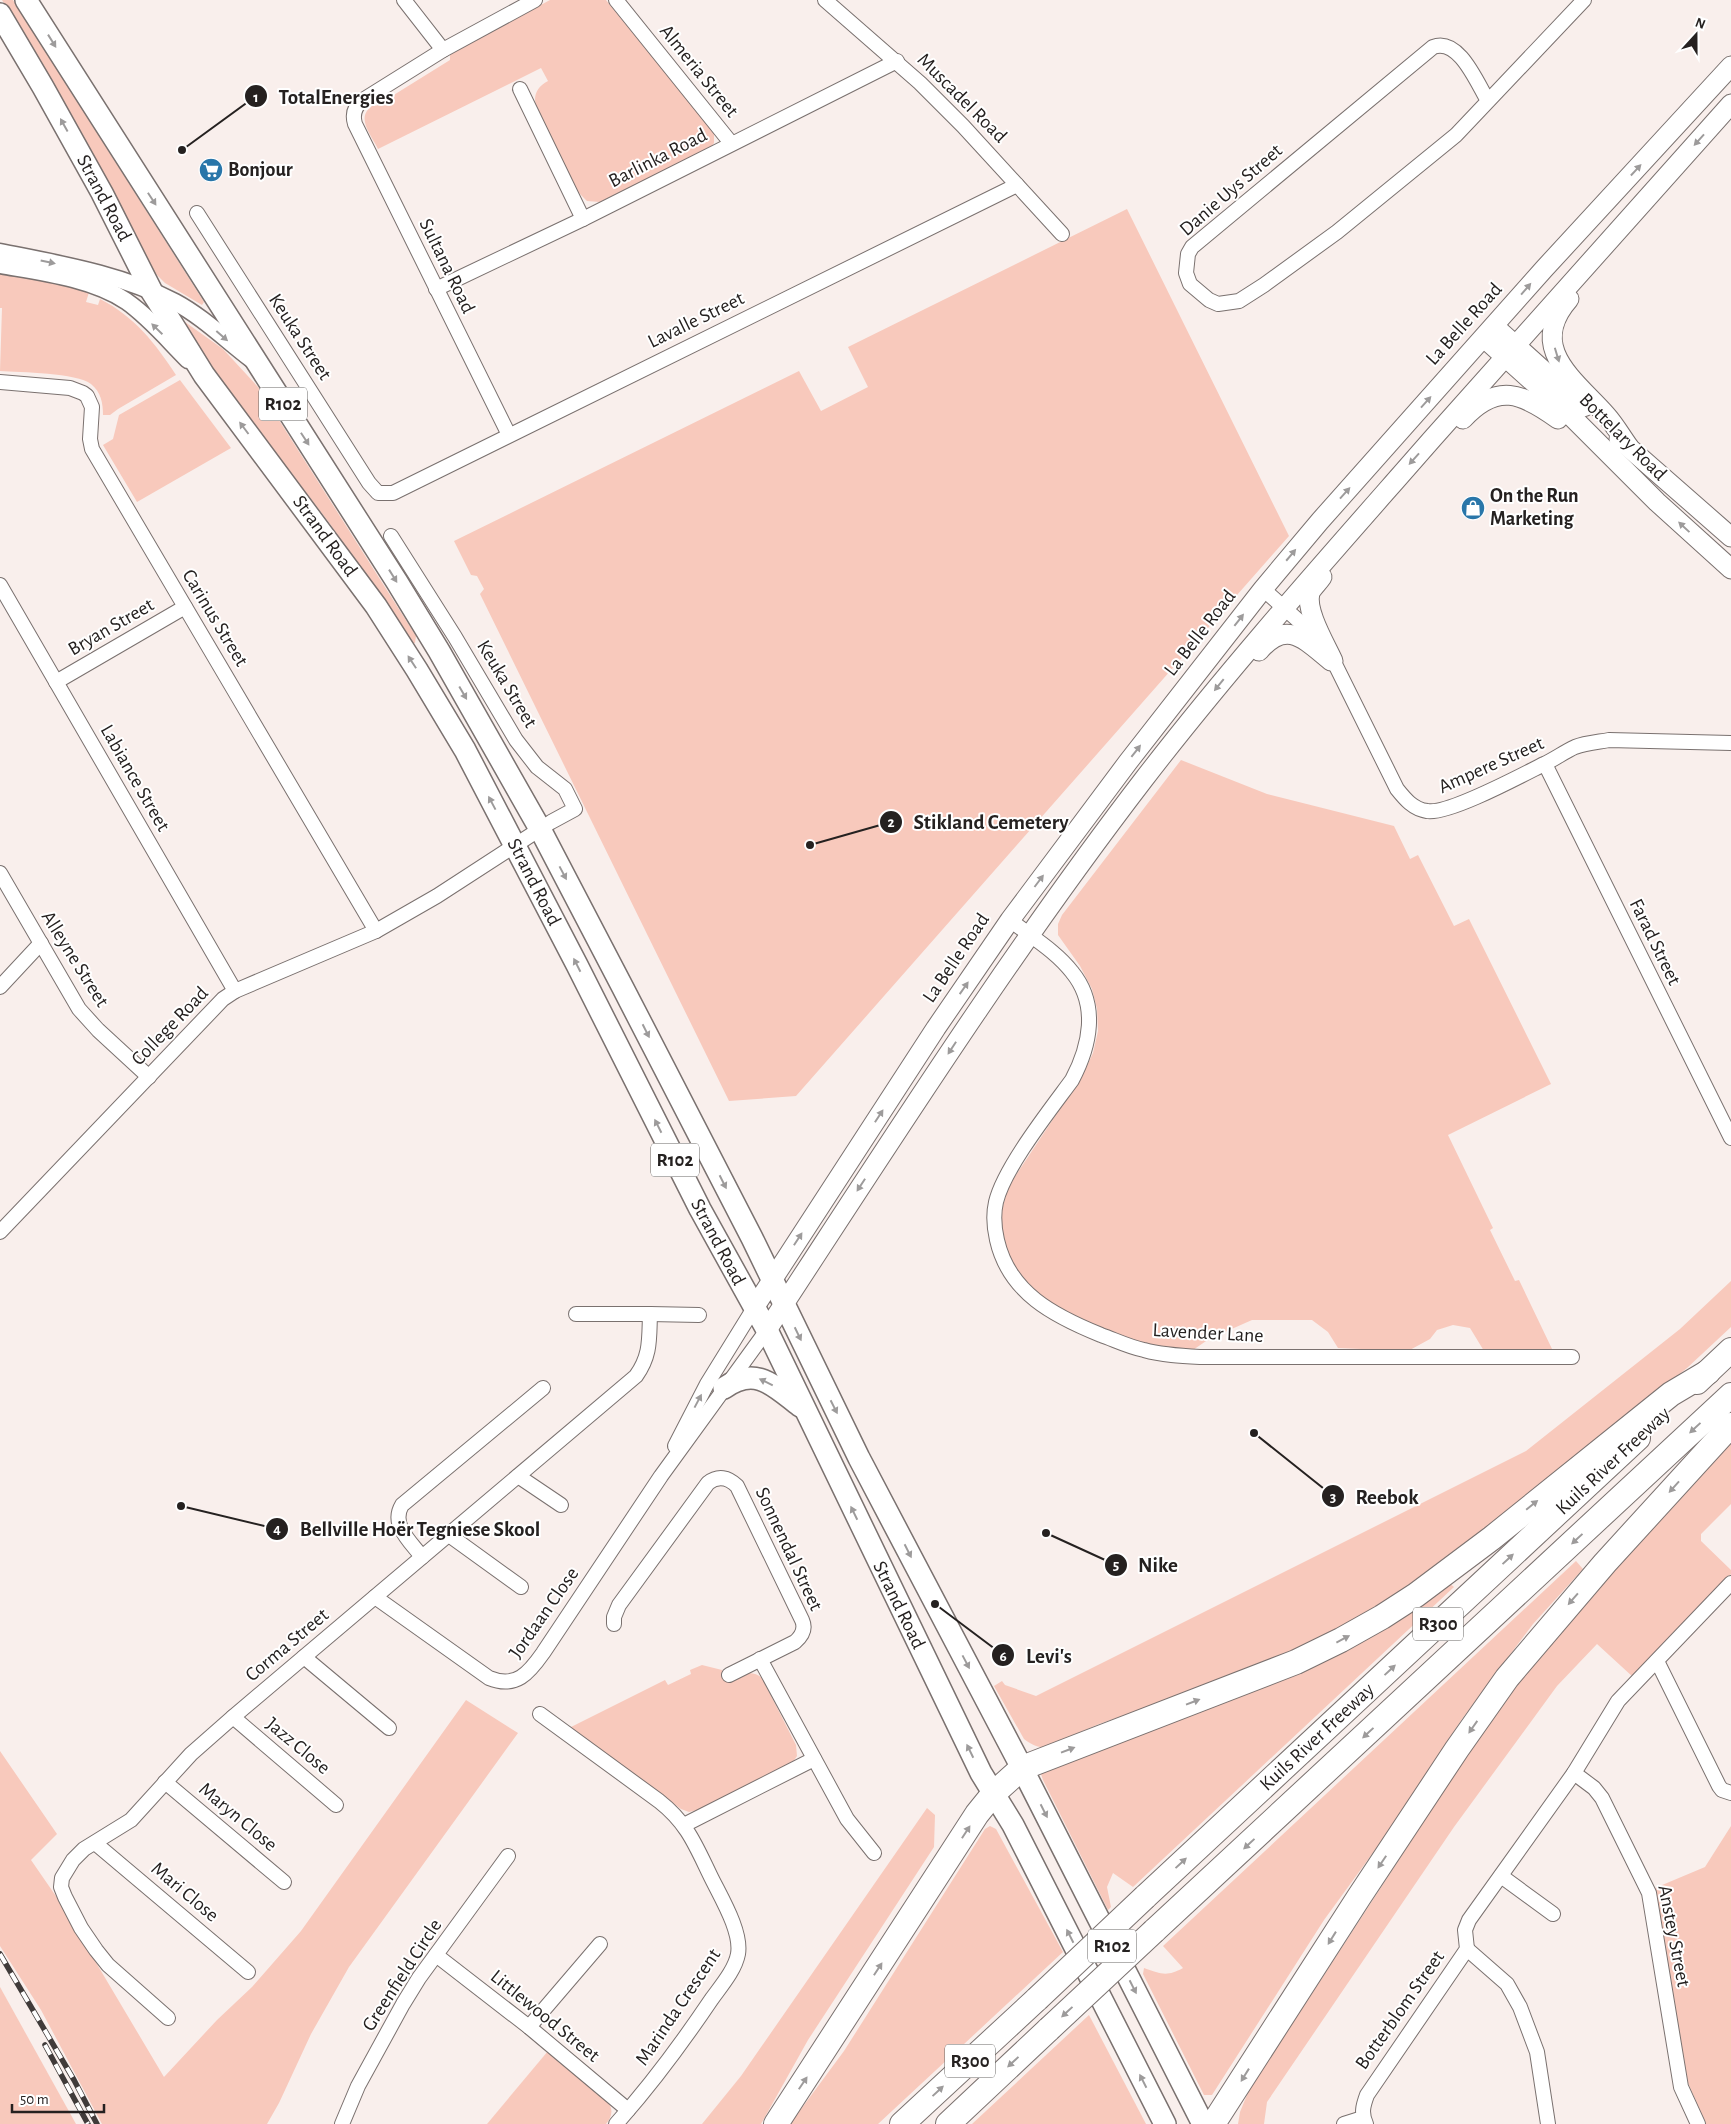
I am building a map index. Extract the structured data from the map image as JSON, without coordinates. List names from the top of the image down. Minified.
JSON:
{"streets":{"highway":["Kuils River Freeway","R300"],"main road":["Strand Road","La Belle Road","R102","Bottelary Road"],"street":["Almeria Street","Muscadel Road","Barlinka Road","Danie Uys Street","Sultana Road","Lavalle Street","Keuka Street","Carinus Street","Bryan Street","Ampere Street","Labiance Street","Farad Street","Alleyne Street","College Road","Lavender Lane","Sonnendal Street","Jordaan Close","Corma Street","Jazz Close","Maryn Close","Mari Close","Anstey Street","Greenfield Circle","Marinda Crescent","Botterblom Street","Littlewood Street"]},"crossings":[["Almeria Street","Barlinka Road"],["Muscadel Road","Barlinka Road"],["Muscadel Road","Lavalle Street"],["Barlinka Road","Sultana Road"],["Strand Road","La Belle Road"],["Strand Road","Keuka Street"],["Strand Road","R102"],["Strand Road","College Road"],["Strand Road","Jordaan Close"],["Sultana Road","Lavalle Street"],["Lavalle Street","Keuka Street"],["La Belle Road","Bottelary Road"],["La Belle Road","Ampere Street"],["La Belle Road","Lavender Lane"],["La Belle Road","Jordaan Close"],["Keuka Street","College Road"],["Carinus Street","Bryan Street"],["Carinus Street","College Road"],["Bryan Street","Labiance Street"],["Ampere Street","Farad Street"],["Labiance Street","College Road"],["Alleyne Street","College Road"],["Jordaan Close","Corma Street"],["Corma Street","Jazz Close"],["Corma Street","Maryn Close"],["Corma Street","Mari Close"],["Anstey Street","Botterblom Street"],["Greenfield Circle","Littlewood Street"],["Marinda Crescent","Littlewood Street"]],"places":{"other":["TotalEnergies","Stikland Cemetery","Reebok","Bellville Hoër Tegniese Skool","Nike","Levi's"],"supermarket":["Bonjour"],"shop":["On the Run Marketing"]},"scale_bar":"50 m","north":"top"}
